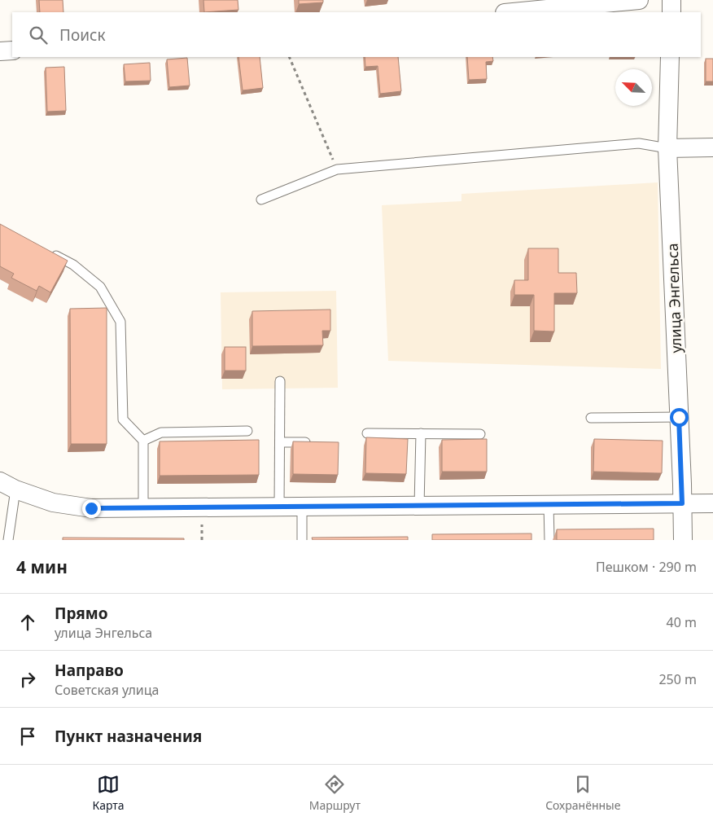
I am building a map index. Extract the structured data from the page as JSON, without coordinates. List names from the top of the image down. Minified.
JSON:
{"streets":{"street":["улица Энгельса"]},"north":"top left","page":{"search":"Поиск","heading":["4 мин","Пешком · 290 m"],"list":[["Прямо","улица Энгельса","40 m"],["Направо","Советская улица","250 m"],"Пункт назначения"],"nav":["Карта","Маршрут","Сохранённые"]}}
